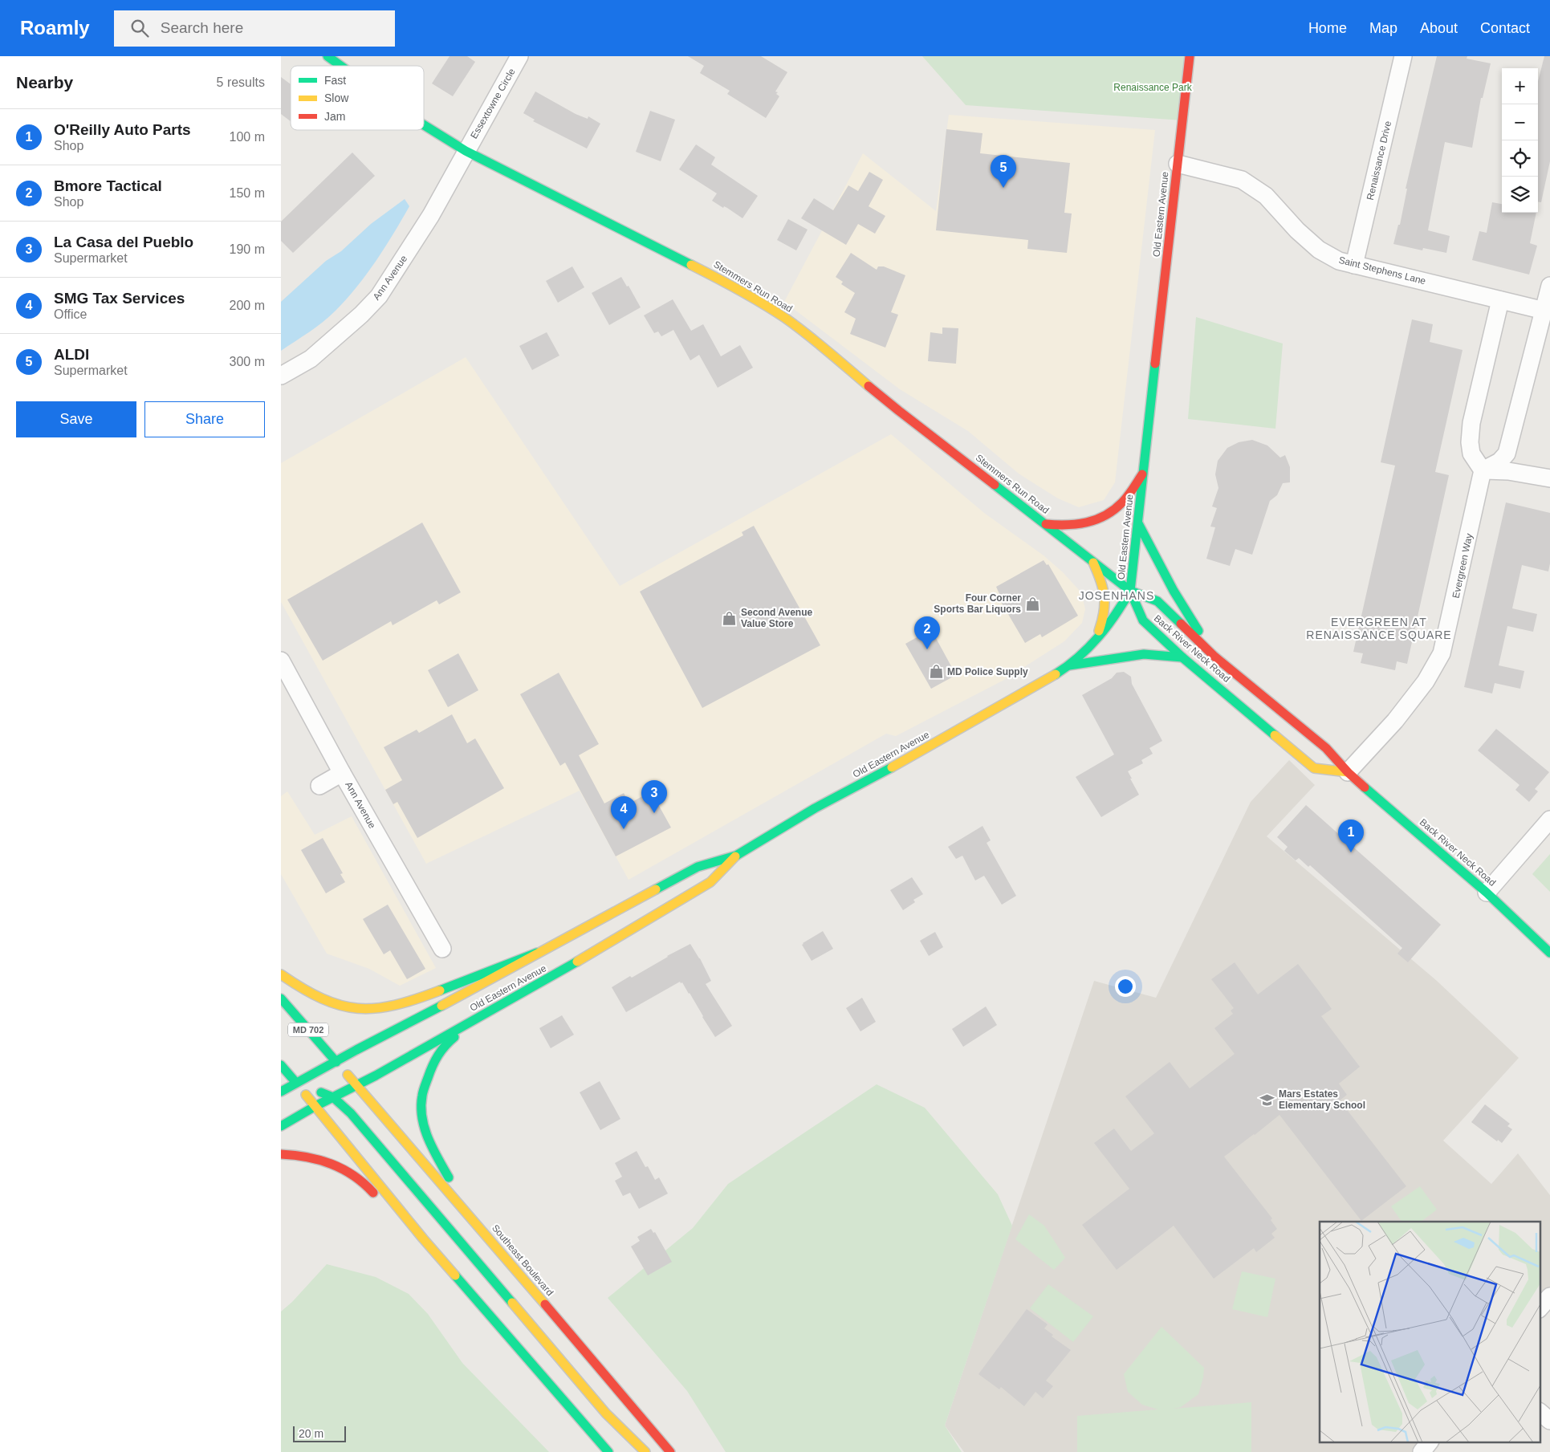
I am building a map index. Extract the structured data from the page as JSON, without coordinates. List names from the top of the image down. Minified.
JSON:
{"streets":{"main road":["Old Eastern Avenue","Stemmers Run Road","Back River Neck Road","MD 702","Southeast Boulevard"],"street":["Essextowne Circle","Renaissance Drive","Saint Stephens Lane","Ann Avenue","Evergreen Way"]},"crossings":[["Essextowne Circle","Ann Avenue"],["Essextowne Circle","Stemmers Run Road"],["Renaissance Drive","Saint Stephens Lane"],["Old Eastern Avenue","Saint Stephens Lane"],["Old Eastern Avenue","Stemmers Run Road"],["Old Eastern Avenue","Back River Neck Road"],["Old Eastern Avenue","MD 702"],["Old Eastern Avenue","Southeast Boulevard"],["Ann Avenue","Stemmers Run Road"],["Stemmers Run Road","Back River Neck Road"],["Evergreen Way","Back River Neck Road"],["MD 702","Southeast Boulevard"]],"districts":["JOSENHANS","EVERGREEN AT RENAISSANCE SQUARE"],"parks":["Renaissance Park"],"places":{"shop":["Four Corner Sports Bar Liquors","Second Avenue Value Store","MD Police Supply"],"school or university":["Mars Estates Elementary School"]},"legend":["Fast","Slow","Jam"],"scale_bar":"20 m","page":{"header":"Roamly","search":"Search here","nav":["Home","Map","About","Contact"],"heading":["Nearby","5 results"],"map_buttons":["+","−"],"list":[{"mark":"1","name":"O'Reilly Auto Parts","note":"Shop","value":"100 m"},{"mark":"2","name":"Bmore Tactical","note":"Shop","value":"150 m"},{"mark":"3","name":"La Casa del Pueblo","note":"Supermarket","value":"190 m"},{"mark":"4","name":"SMG Tax Services","note":"Office","value":"200 m"},{"mark":"5","name":"ALDI","note":"Supermarket","value":"300 m"}],"pins":["5","2","3","4","1"],"buttons":["Save","Share"],"scale":"20 m"}}
